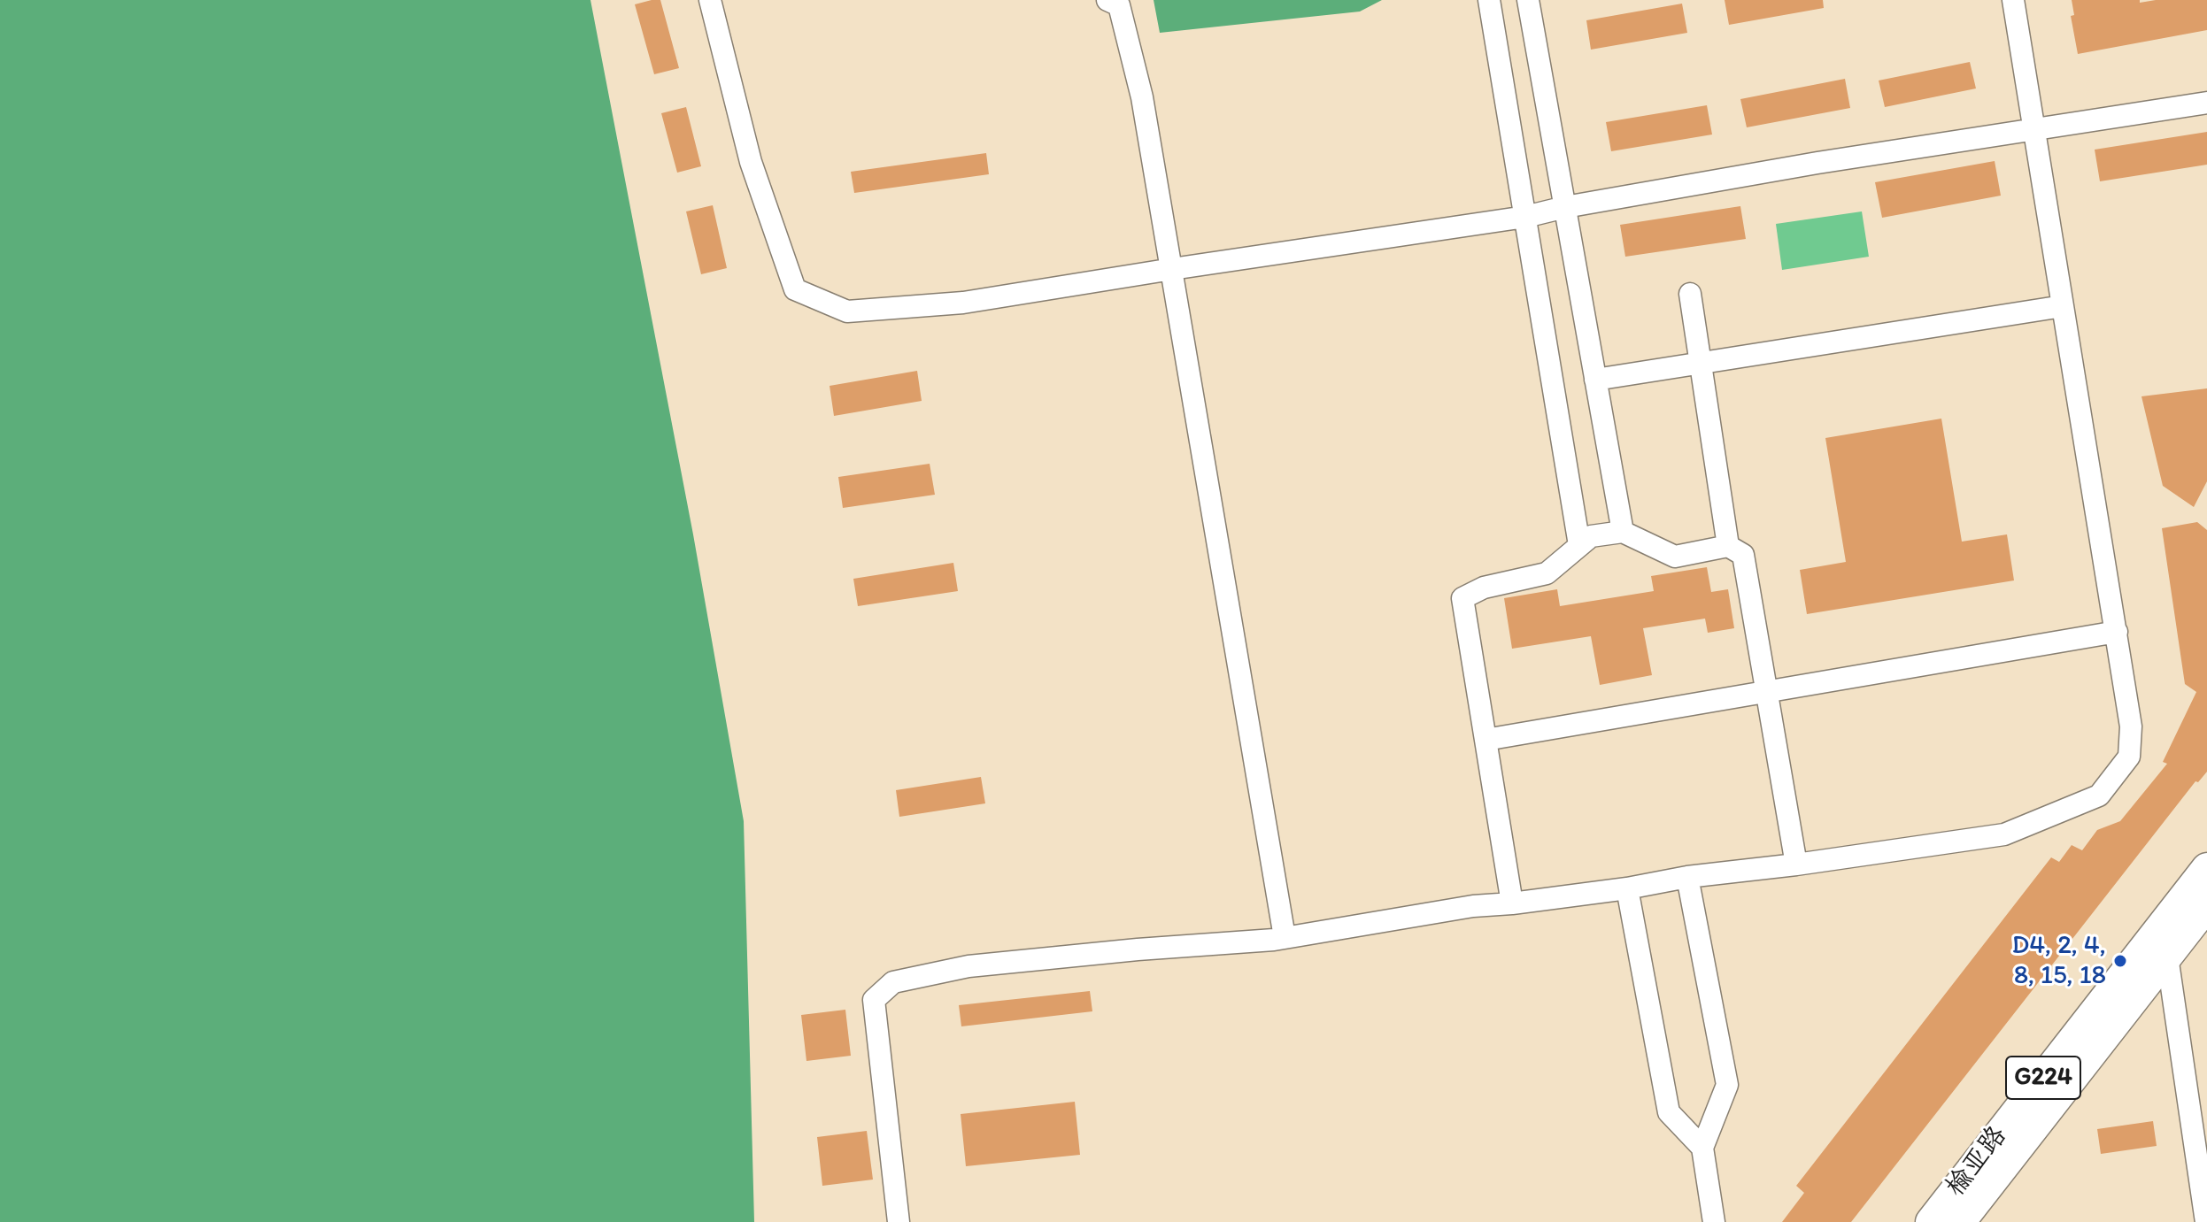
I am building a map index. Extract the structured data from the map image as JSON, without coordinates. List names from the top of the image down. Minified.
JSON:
{"streets":{"highway":["G224","榆亚路"]},"places":["D4, 2, 4, 8, 15, 18"]}
